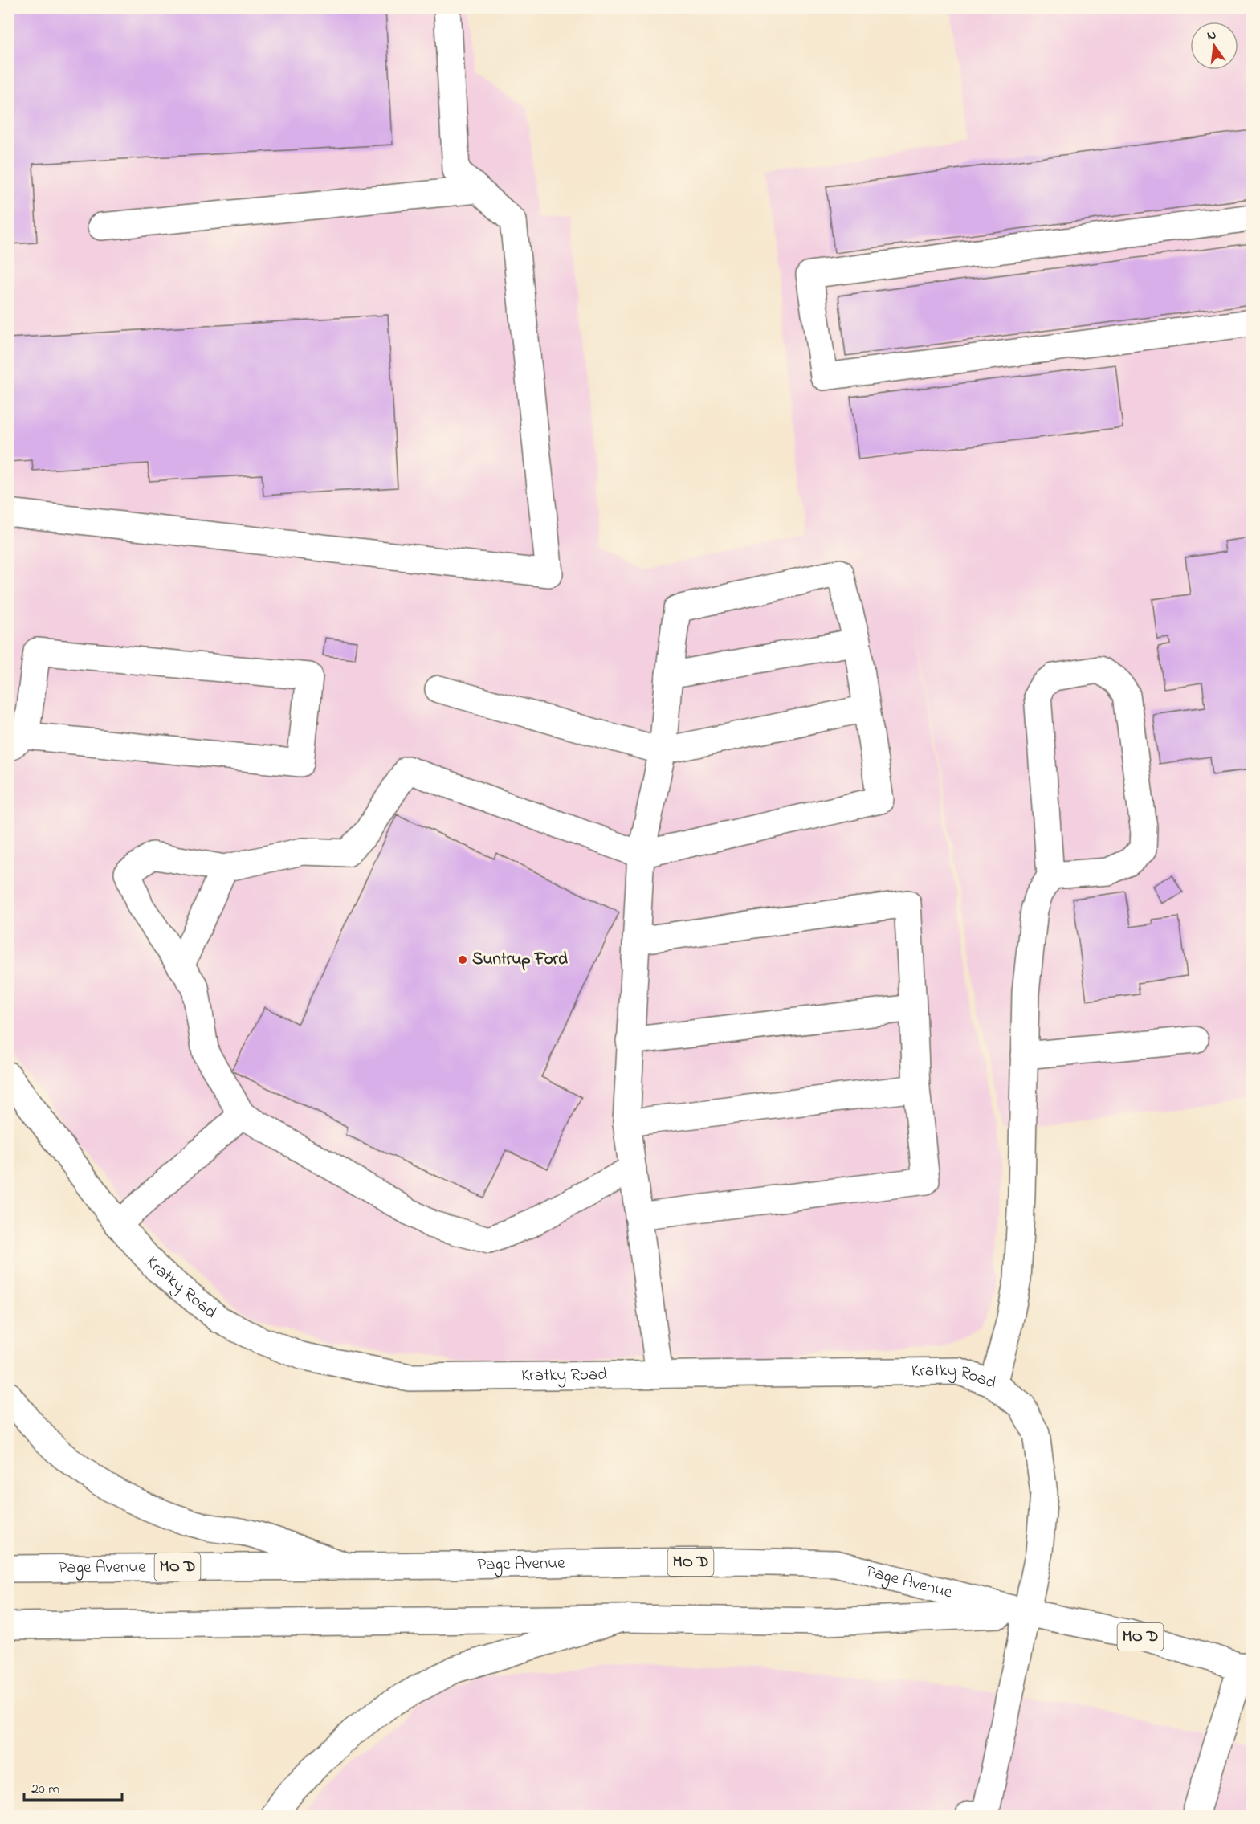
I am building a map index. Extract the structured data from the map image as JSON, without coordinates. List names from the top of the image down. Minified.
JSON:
{"streets":{"main road":["Kratky Road","MO D","Page Avenue"]},"crossings":[["Kratky Road","Page Avenue"]],"places":["Suntrup Ford"],"scale_bar":"20 m","north":"top"}
